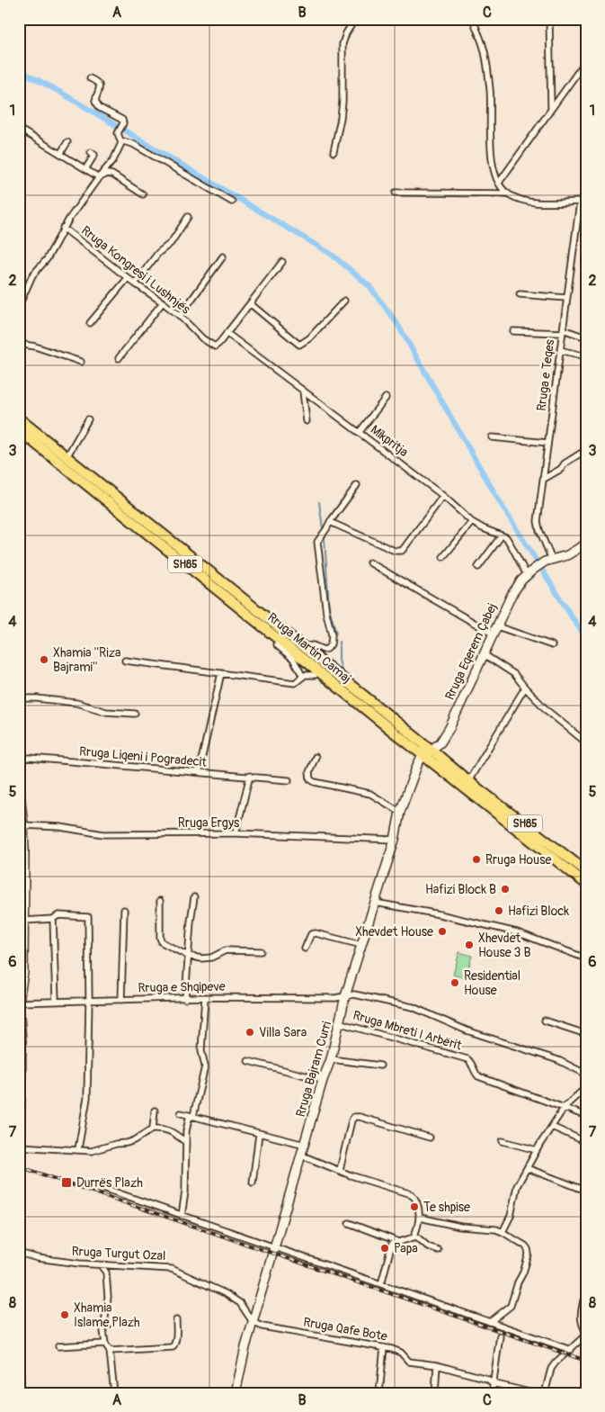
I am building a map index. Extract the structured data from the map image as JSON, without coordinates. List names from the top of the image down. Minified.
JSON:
{"streets":{"highway":["SH85","Rruga Martin Camaj"],"main road":["Rruga Eqerem Çabej","Rruga Bajram Curri"],"street":["Rruga Kongresi i Lushnjës","Rruga e Teqes","Mikpritja","Rruga Liqeni i Pogradecit","Rruga Ergys","Rruga e Shqipeve","Rruga Mbreti I Arbërit","Rruga Turgut Ozal","Rruga Qafe Bote"]},"crossings":[["Rruga Kongresi i Lushnjës","Mikpritja"],["Rruga e Teqes","Rruga Eqerem Çabej"],["Rruga Martin Camaj","Rruga Eqerem Çabej"],["Rruga Martin Camaj","Rruga Bajram Curri"],["Rruga Eqerem Çabej","Rruga Bajram Curri"],["Rruga Ergys","Rruga Bajram Curri"],["Rruga e Shqipeve","Rruga Bajram Curri"],["Rruga Mbreti I Arbërit","Rruga Bajram Curri"],["Rruga Bajram Curri","Rruga Turgut Ozal"],["Rruga Bajram Curri","Rruga Qafe Bote"],["Rruga Turgut Ozal","Rruga Qafe Bote"]],"places":{"other":["Xhamia ''Riza Bajrami''","Rruga House","Hafizi Block B","Hafizi Block","Xhevdet House","Xhevdet House 3 B","Residential House","Villa Sara","Te shpise","Papa","Xhamia Islame,Plazh"],"transit":["Durrës Plazh"]},"grid":{"columns":["A","B","C"],"rows":["1","2","3","4","5","6","7","8"]}}
